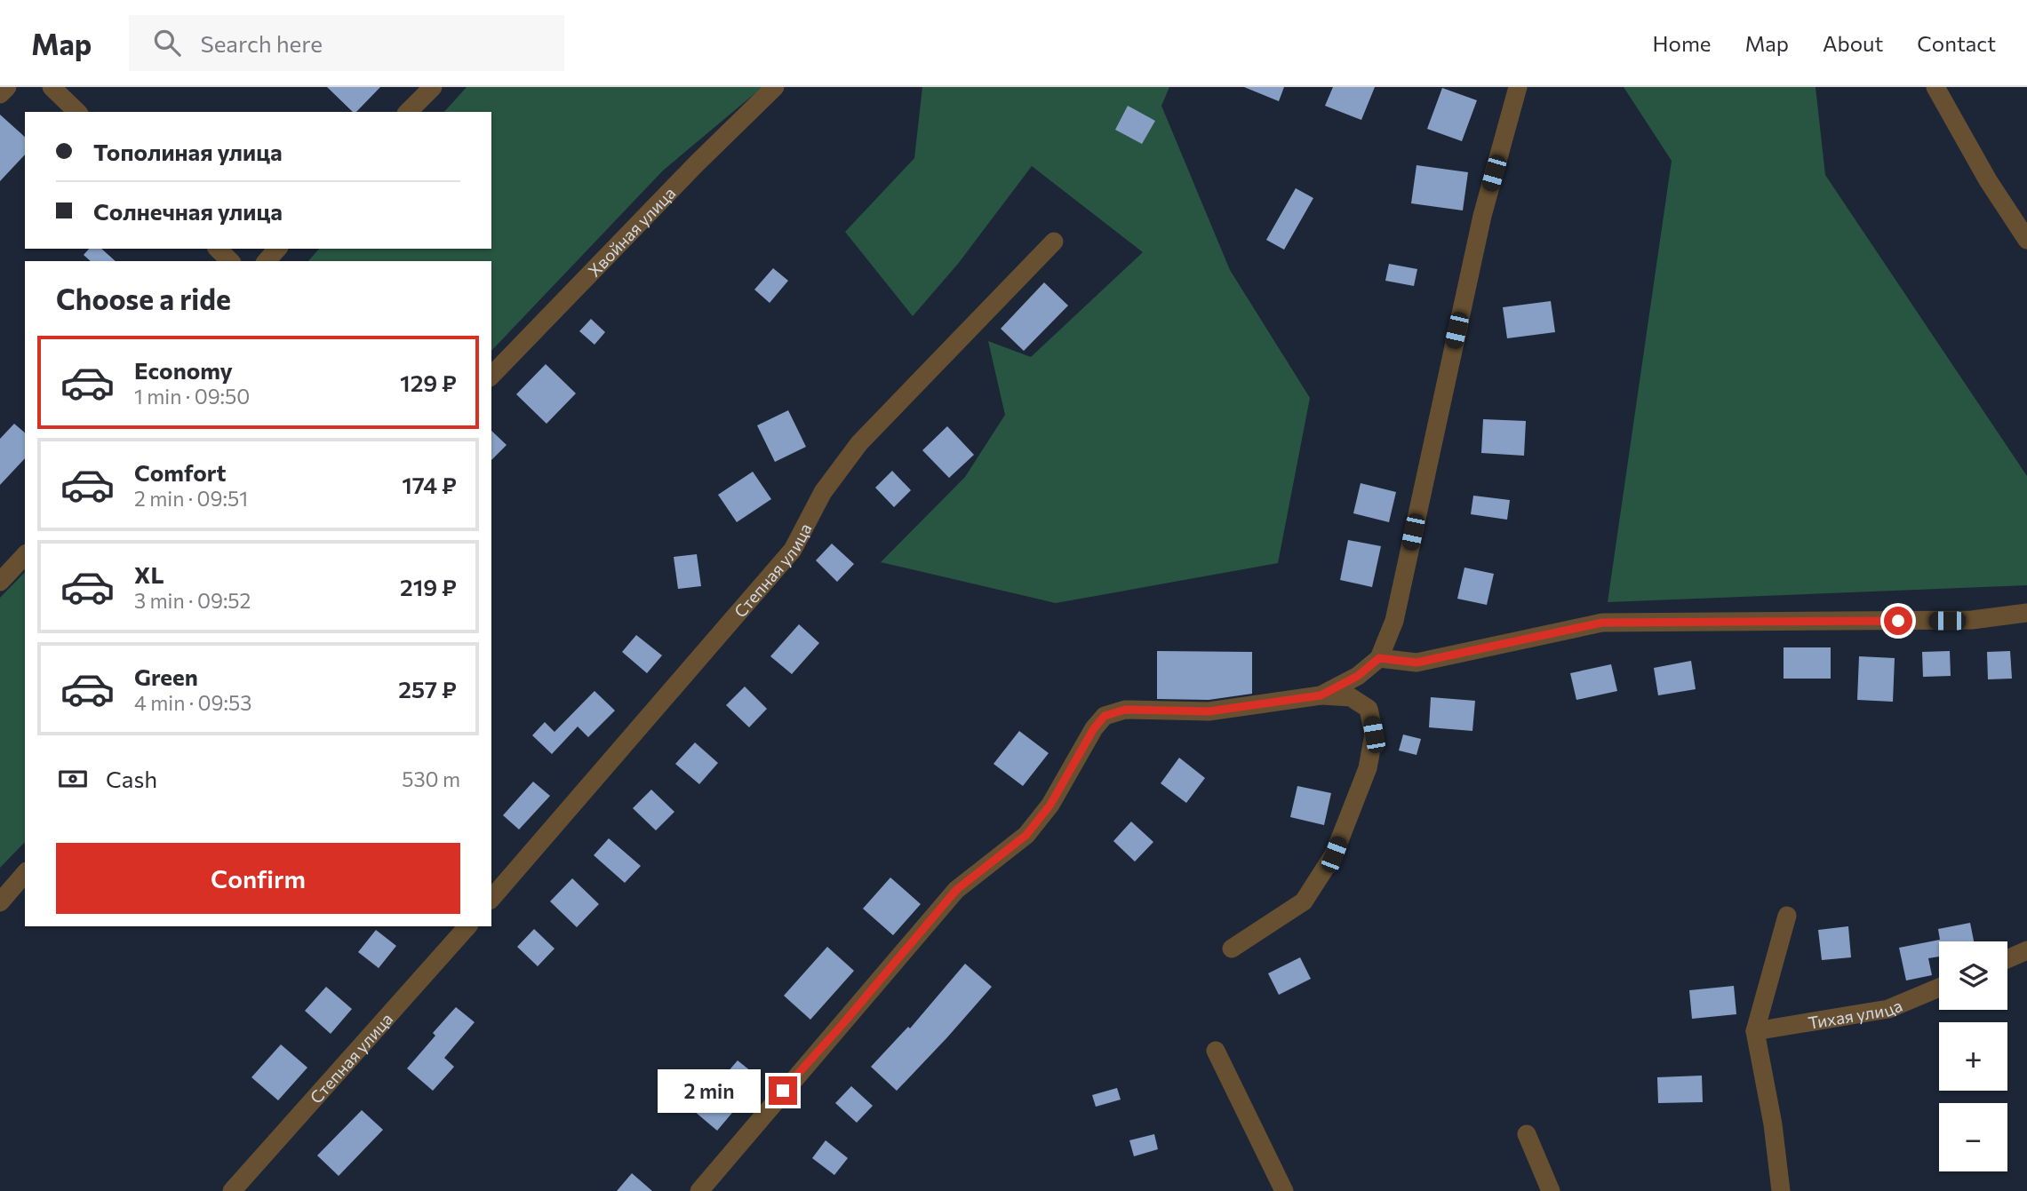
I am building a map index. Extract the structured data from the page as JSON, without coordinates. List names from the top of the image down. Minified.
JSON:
{"streets":{"street":["Хвойная улица","Степная улица","Тихая улица"]},"page":{"header":"Map","search":"Search here","nav":["Home","Map","About","Contact"],"banner":["Тополиная улица","Солнечная улица"],"heading":"Choose a ride","list":[{"name":"Economy","note":"1 min · 09:50","value":"129 ₽"},{"name":"Comfort","note":"2 min · 09:51","value":"174 ₽"},{"name":"XL","note":"3 min · 09:52","value":"219 ₽"},{"name":"Green","note":"4 min · 09:53","value":"257 ₽"}],"pay":["Cash","530 m"],"buttons":"Confirm","map_buttons":["+","−"],"bubble":"2 min"}}
